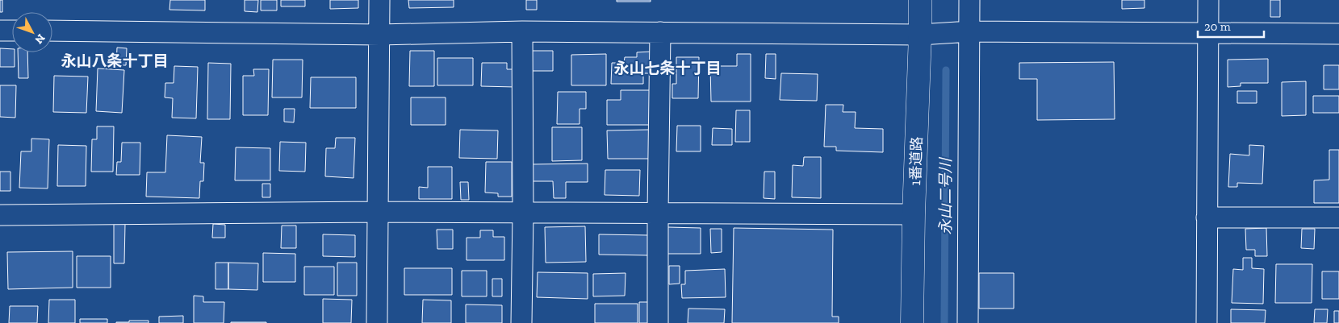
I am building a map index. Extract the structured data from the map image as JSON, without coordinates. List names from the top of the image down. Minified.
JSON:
{"streets":{"street":["1番道路"]},"districts":["永山八条十丁目","永山七条十丁目"],"water":["永山二号川"],"scale_bar":"20 m","north":"bottom right"}
